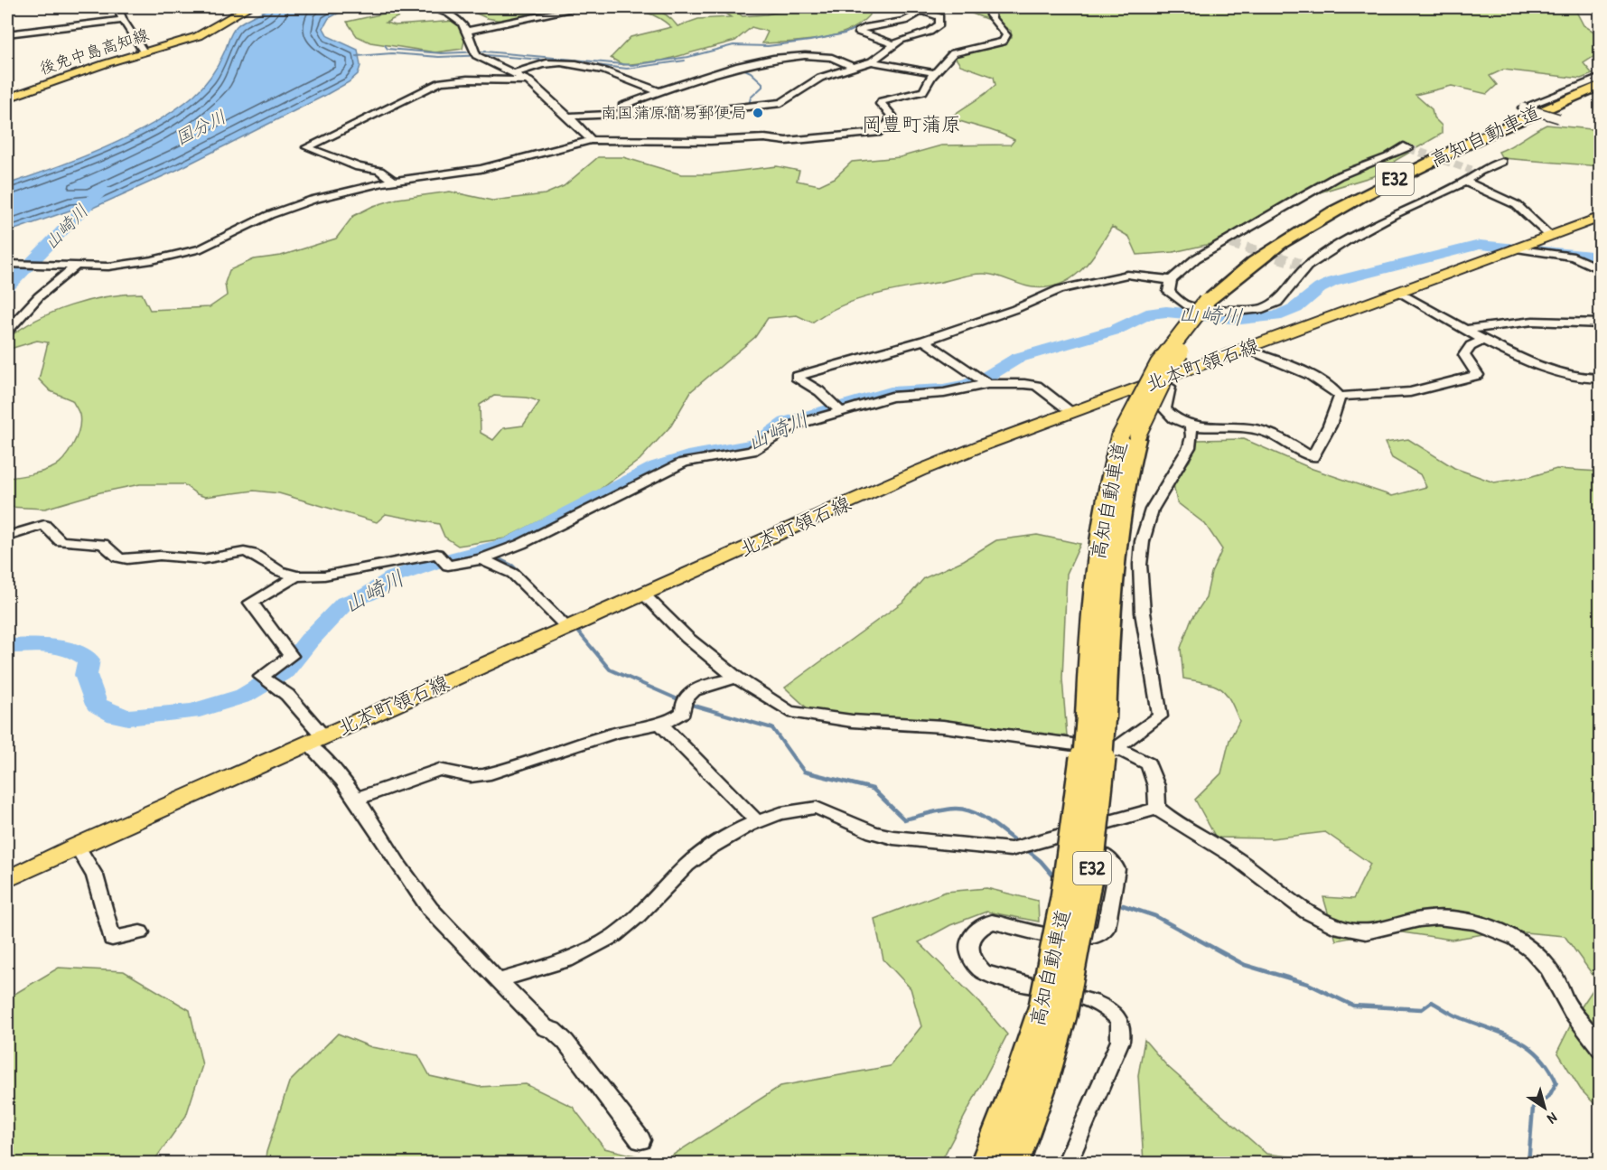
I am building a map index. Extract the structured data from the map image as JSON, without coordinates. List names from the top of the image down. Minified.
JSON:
{"streets":{"highway":["高知自動車道","E32"],"main road":["後免中島高知線","北本町領石線"]},"districts":["岡豊町蒲原"],"water":["国分川","山崎川"],"places":["南国蒲原簡易郵便局"],"north":"bottom right"}
